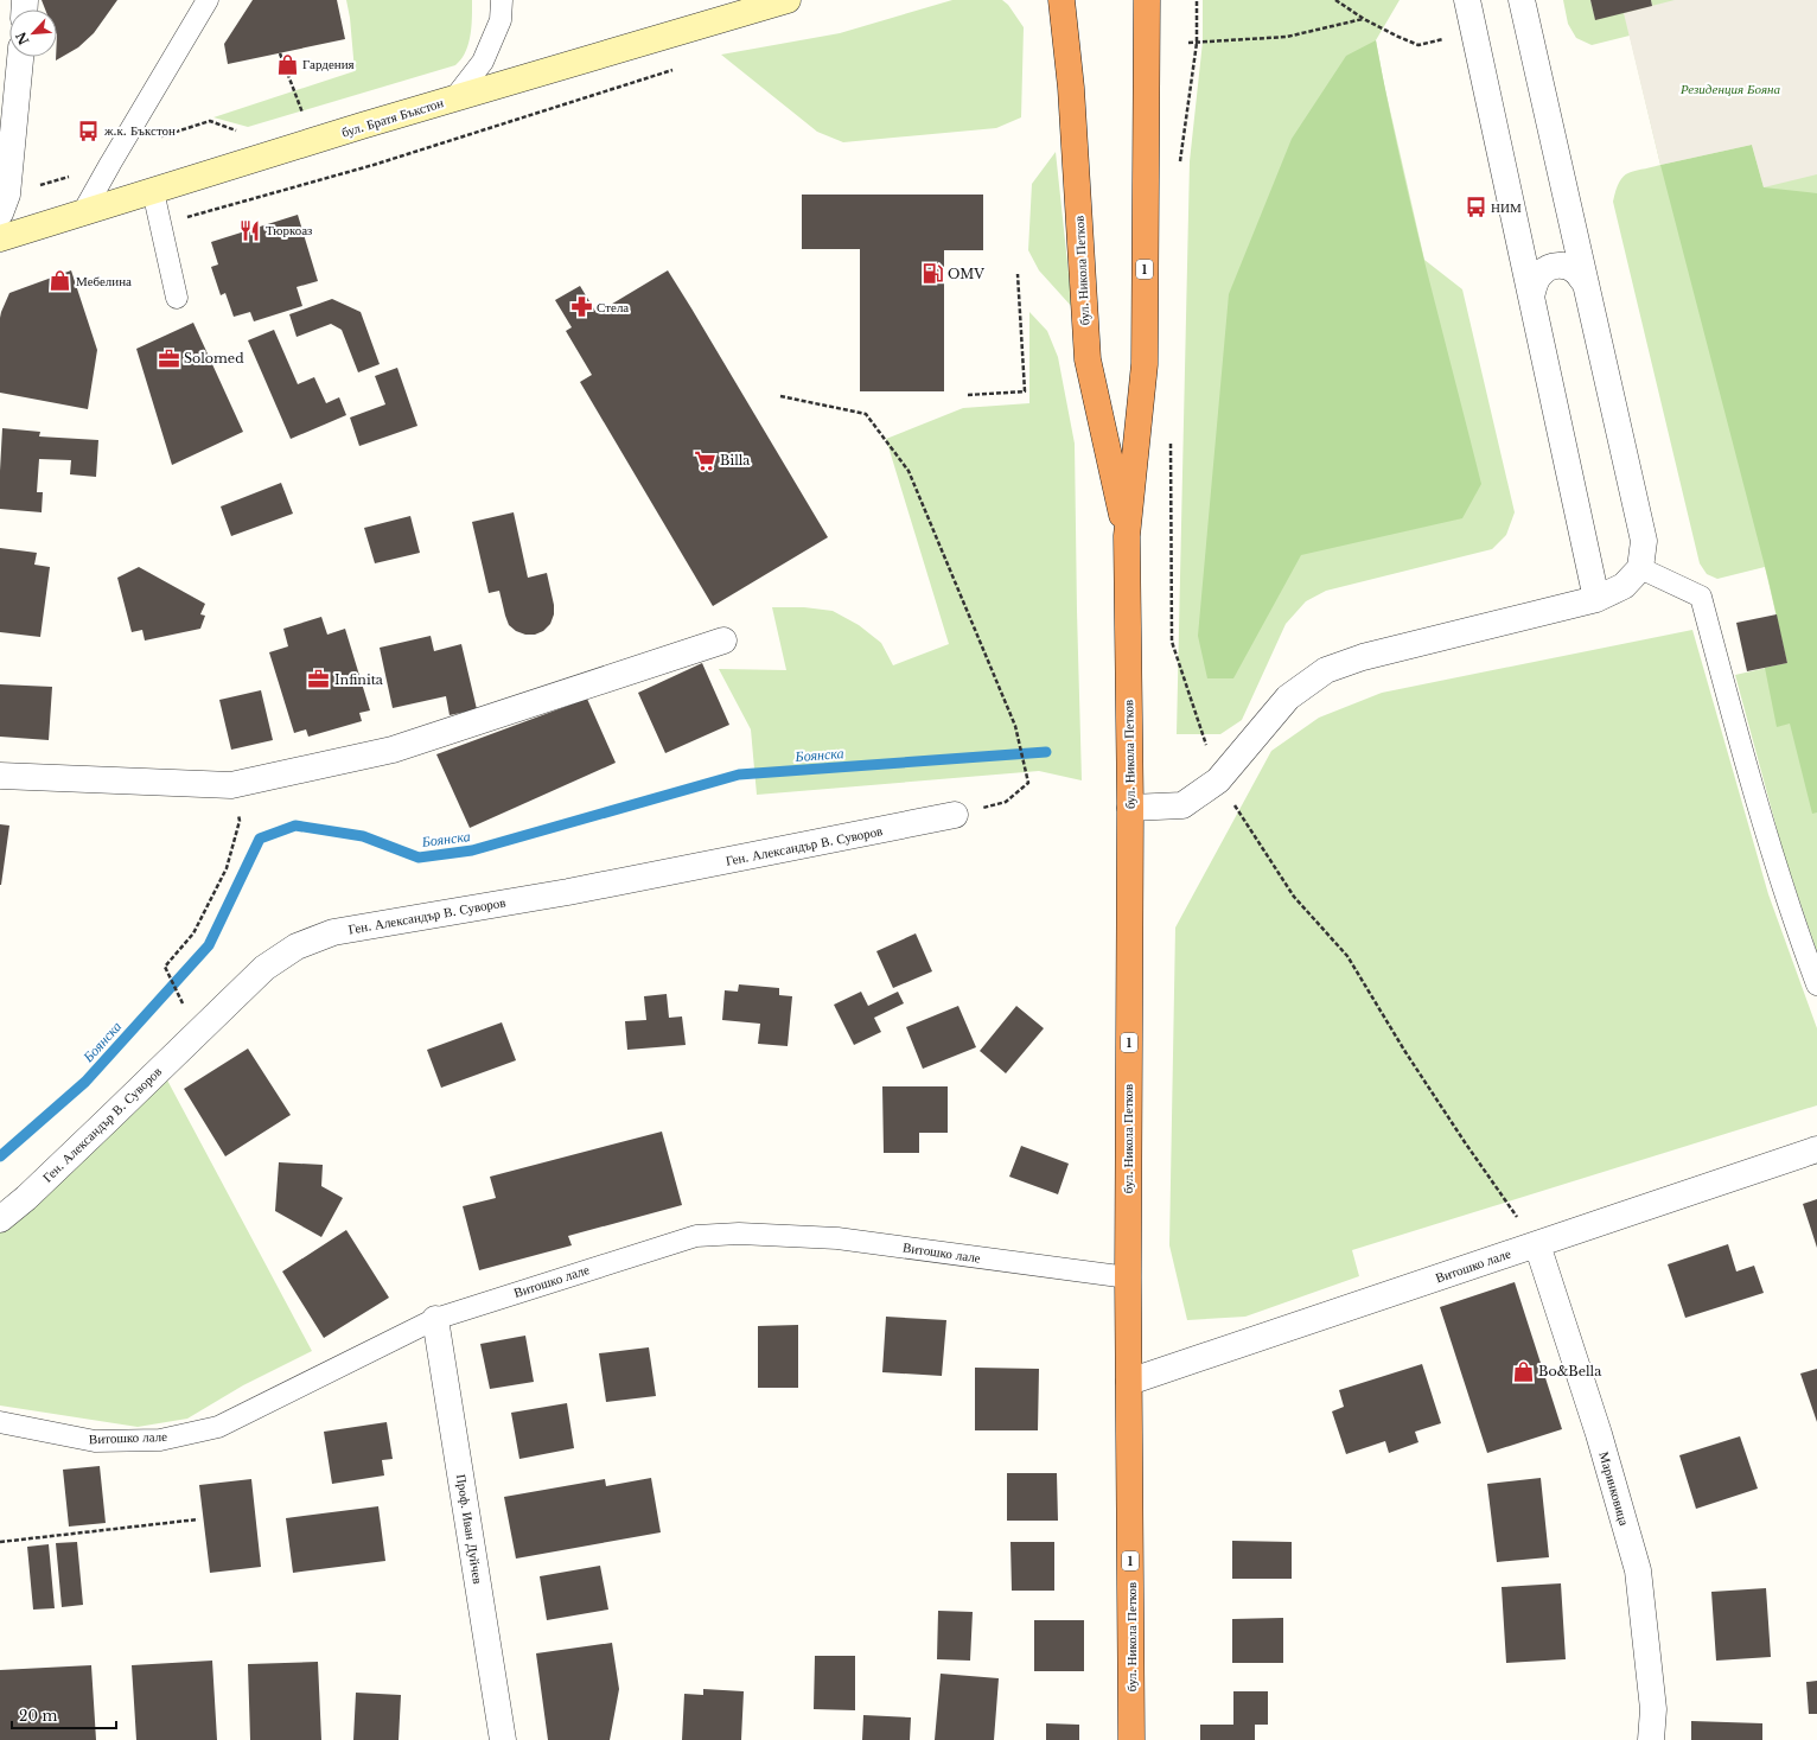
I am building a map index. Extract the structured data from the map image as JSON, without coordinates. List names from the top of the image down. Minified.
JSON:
{"streets":{"highway":["1","бул. Никола Петков"],"street":["бул. Братя Бъкстон","Ген. Александър В. Суворов","Витошко лале","Маринковица","Проф. Иван Дуйчев"]},"crossings":[["бул. Никола Петков","Витошко лале"],["Витошко лале","Маринковица"],["Витошко лале","Проф. Иван Дуйчев"]],"water":["Боянска"],"parks":["Резиденция Бояна"],"places":{"shop":["Гардения","Мебелина","Bo&Bella"],"bus stop":["ж.к. Бъкстон","НИМ"],"restaurant":["Тюркоаз"],"fuel station":["OMV"],"pharmacy":["Стела"],"office":["Solomed","Infinita"],"supermarket":["Billa"]},"scale_bar":"20 m","north":"bottom left"}
